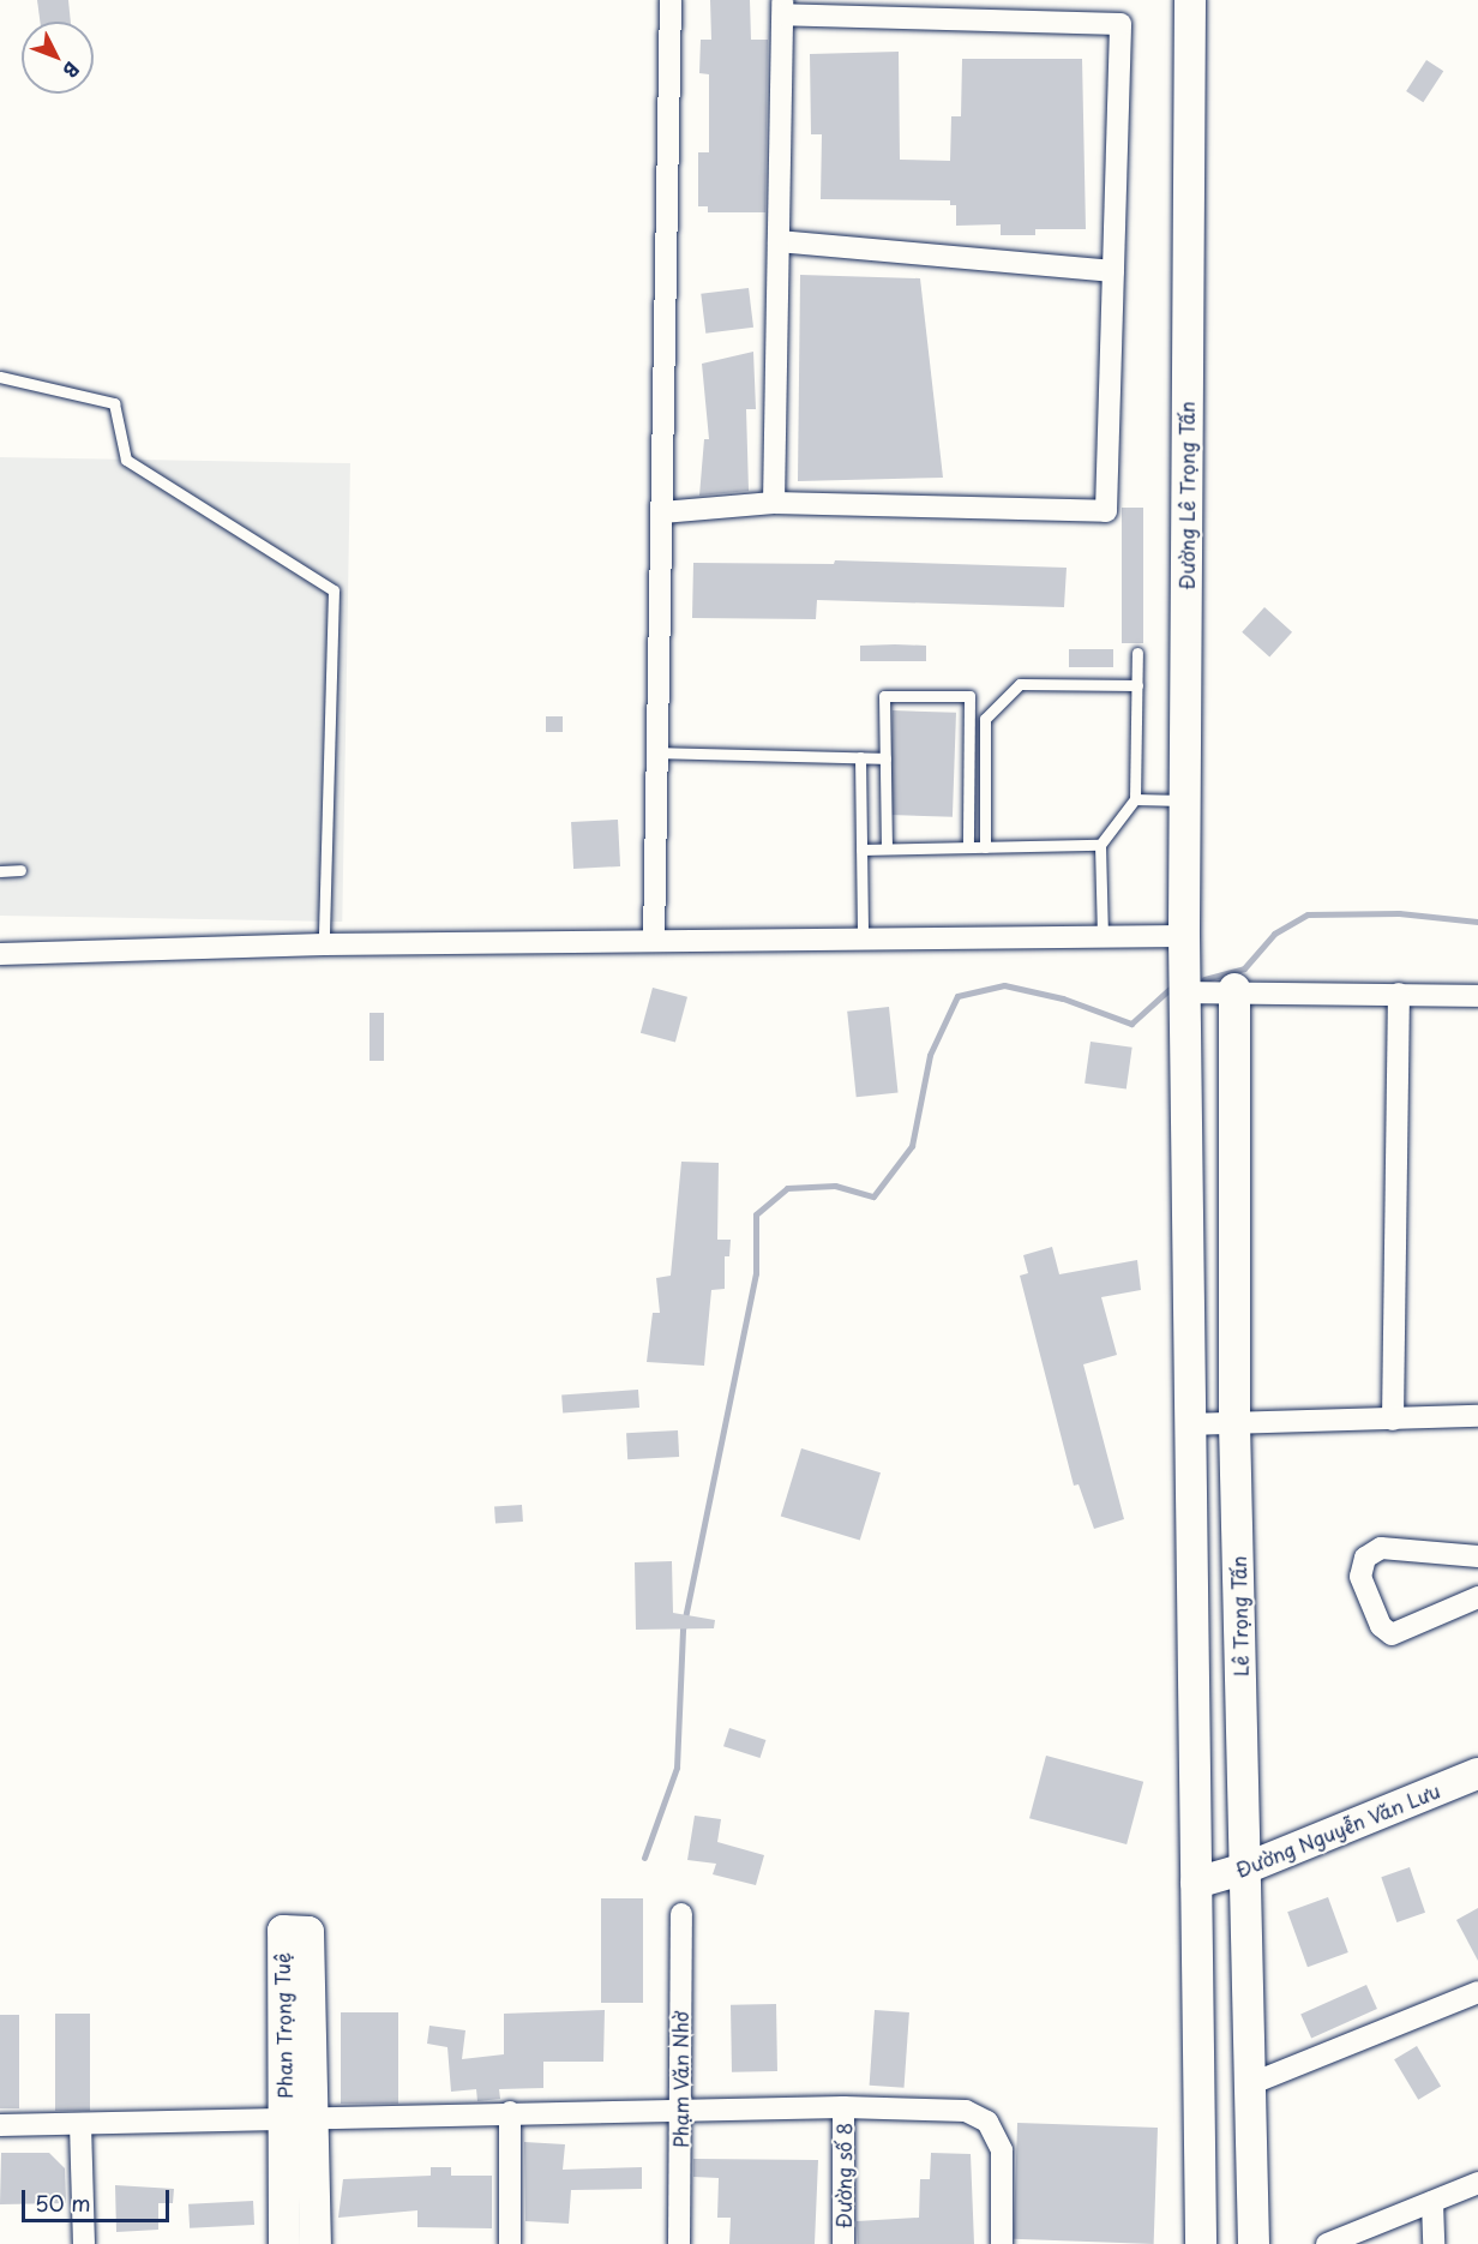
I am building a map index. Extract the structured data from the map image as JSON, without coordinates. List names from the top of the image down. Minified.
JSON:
{"streets":{"street":["Đường Lê Trọng Tấn","Lê Trọng Tấn","Đường Nguyễn Văn Lưu","Phan Trọng Tuệ","Phạm Văn Nhờ","Đường số 8"]},"crossings":[["Lê Trọng Tấn","Đường Nguyễn Văn Lưu"]],"scale_bar":"50 m","north":"bottom right"}
